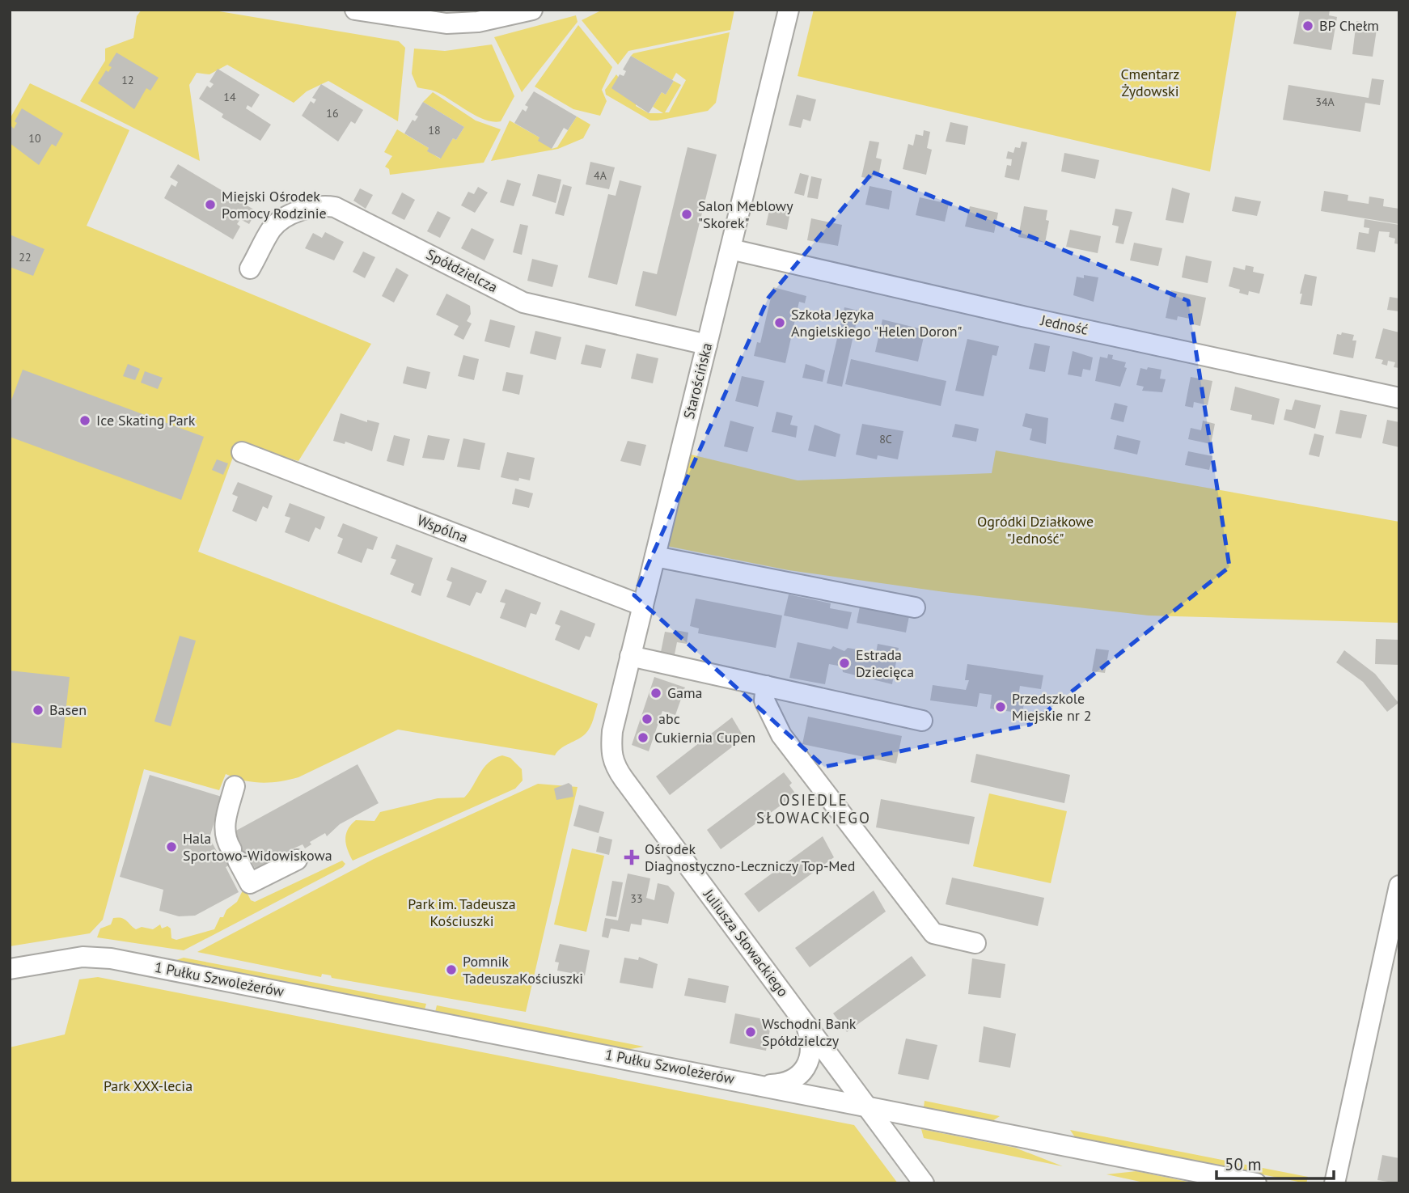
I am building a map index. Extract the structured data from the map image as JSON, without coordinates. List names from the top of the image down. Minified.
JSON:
{"streets":{"street":["Spółdzielcza","Jedność","Starościńska","Wspólna","Juliusza Słowackiego","1 Pułku Szwoleżerów"]},"crossings":[["Spółdzielcza","Starościńska"],["Jedność","Starościńska"],["Starościńska","Wspólna"],["Starościńska","Juliusza Słowackiego"],["Juliusza Słowackiego","1 Pułku Szwoleżerów"]],"districts":["OSIEDLE SŁOWACKIEGO"],"parks":["Cmentarz Żydowski","Ogródki Działkowe \"Jedność\"","Park im. Tadeusza Kościuszki","Park XXX-lecia"],"places":{"other":["BP Chełm","Miejski Ośrodek Pomocy Rodzinie","Salon Meblowy \"Skorek\"","Szkoła Języka Angielskiego \"Helen Doron\"","Ice Skating Park","Estrada Dziecięca","Gama","Przedszkole Miejskie nr 2","Basen","abc","Cukiernia Cupen","Hala Sportowo-Widowiskowa","Pomnik TadeuszaKościuszki","Wschodni Bank Spółdzielczy"],"health":["Ośrodek Diagnostyczno-Leczniczy Top-Med"]},"house_numbers":["12","14","34A","16","18","10","4A","22","8C","33"],"scale_bar":"50 m"}
